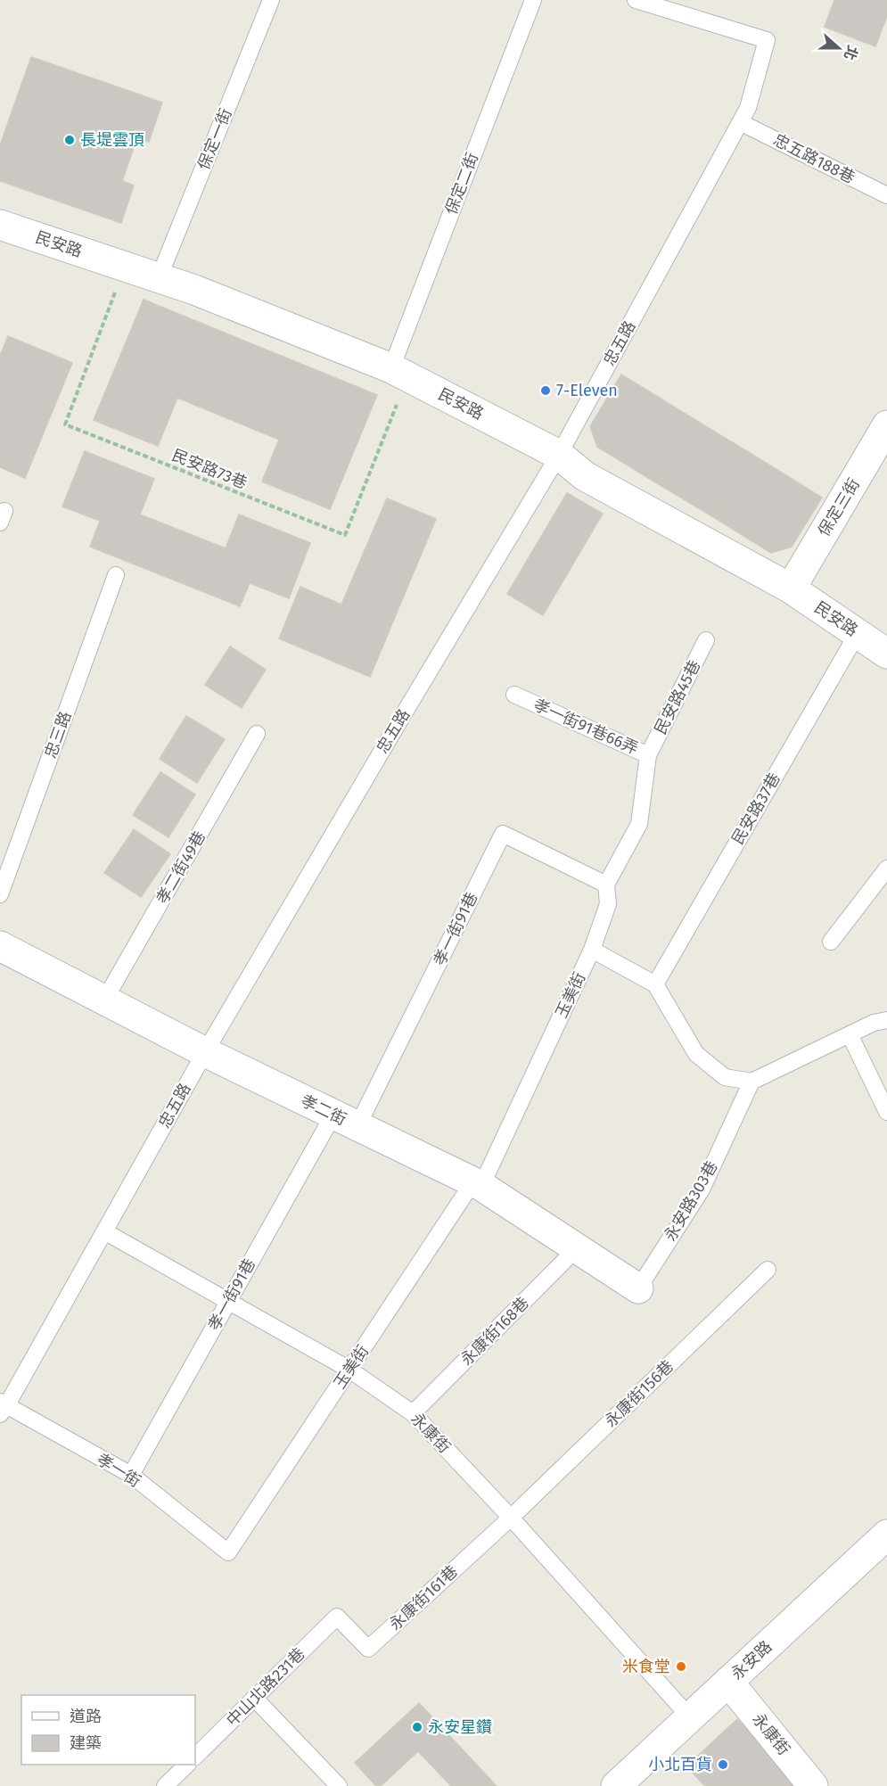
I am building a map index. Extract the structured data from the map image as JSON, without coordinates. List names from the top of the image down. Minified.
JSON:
{"streets":{"street":["民安路","保定三街","孝二街","永康街","永安路"],"lane":["保定一街","忠五路188巷","保定二街","忠五路","民安路45巷","孝一街91巷66弄","忠三路","民安路37巷","孝二街49巷","孝一街91巷","玉美街","永安路303巷","永康街168巷","永康街156巷","孝一街","永康街161巷","中山北路231巷"],"path":["民安路73巷"]},"crossings":[["保定一街","民安路"],["忠五路188巷","忠五路"],["保定二街","民安路"],["保定二街","民安路73巷"],["民安路","忠五路"],["民安路","民安路73巷"],["民安路","保定三街"],["民安路","民安路37巷"],["忠五路","孝二街"],["忠五路","永康街"],["忠五路","孝一街"],["民安路45巷","孝一街91巷66弄"],["孝一街91巷66弄","孝一街91巷"],["孝一街91巷66弄","玉美街"],["孝二街49巷","孝二街"],["孝一街91巷","玉美街"],["孝一街91巷","孝二街"],["孝一街91巷","永康街"],["孝一街91巷","孝一街"],["玉美街","孝二街"],["玉美街","永康街"],["玉美街","孝一街"],["孝二街","永安路303巷"],["孝二街","永康街168巷"],["永康街168巷","永康街"],["永康街156巷","永康街"],["永康街156巷","永康街161巷"],["永康街","永康街161巷"],["永康街","永安路"],["永康街161巷","中山北路231巷"]],"places":["長堤雲頂","7-Eleven","米食堂","永安星鑽","小北百貨"],"legend":["道路","建築"],"north":"right"}
